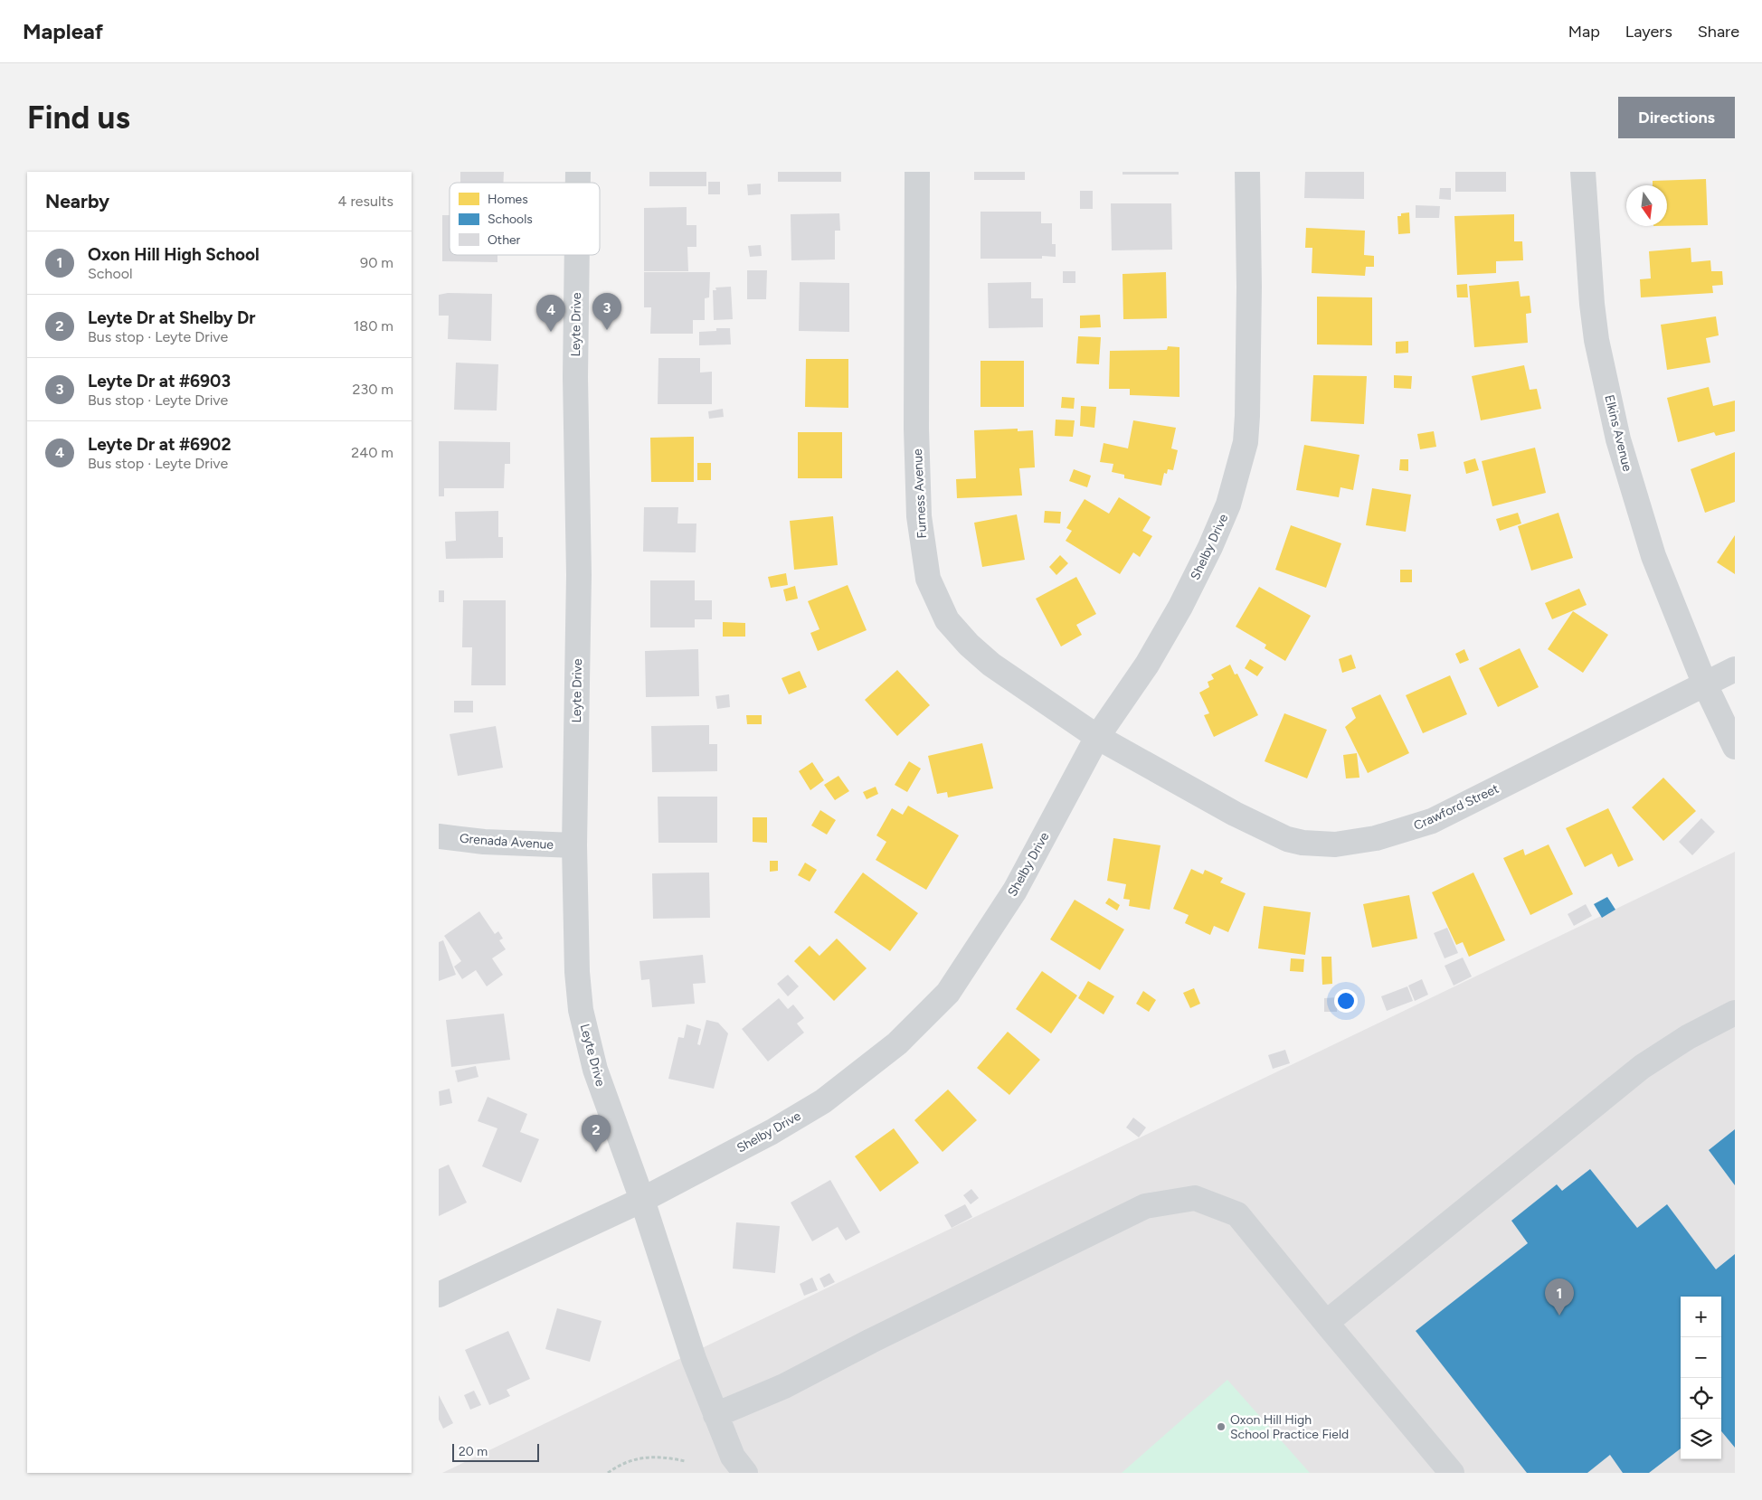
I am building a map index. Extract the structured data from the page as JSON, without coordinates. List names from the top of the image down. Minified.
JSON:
{"streets":{"street":["Leyte Drive","Elkins Avenue","Furness Avenue","Shelby Drive","Crawford Street","Grenada Avenue"]},"crossings":[["Leyte Drive","Shelby Drive"],["Leyte Drive","Grenada Avenue"],["Elkins Avenue","Crawford Street"],["Furness Avenue","Shelby Drive"],["Furness Avenue","Crawford Street"],["Shelby Drive","Crawford Street"]],"places":["Oxon Hill High School Practice Field"],"legend":["Homes","Schools","Other"],"scale_bar":"20 m","north":"bottom","page":{"header":"Mapleaf","nav":["Map","Layers","Share"],"buttons":"Directions","title":"Find us","heading":["Nearby","4 results"],"list":[{"mark":"1","name":"Oxon Hill High School","note":"School","value":"90 m"},{"mark":"2","name":"Leyte Dr at Shelby Dr","note":"Bus stop · Leyte Drive","value":"180 m"},{"mark":"3","name":"Leyte Dr at #6903","note":"Bus stop · Leyte Drive","value":"230 m"},{"mark":"4","name":"Leyte Dr at #6902","note":"Bus stop · Leyte Drive","value":"240 m"}],"pins":["3","4","2","1"],"map_buttons":["+","−"],"scale":"20 m"}}
